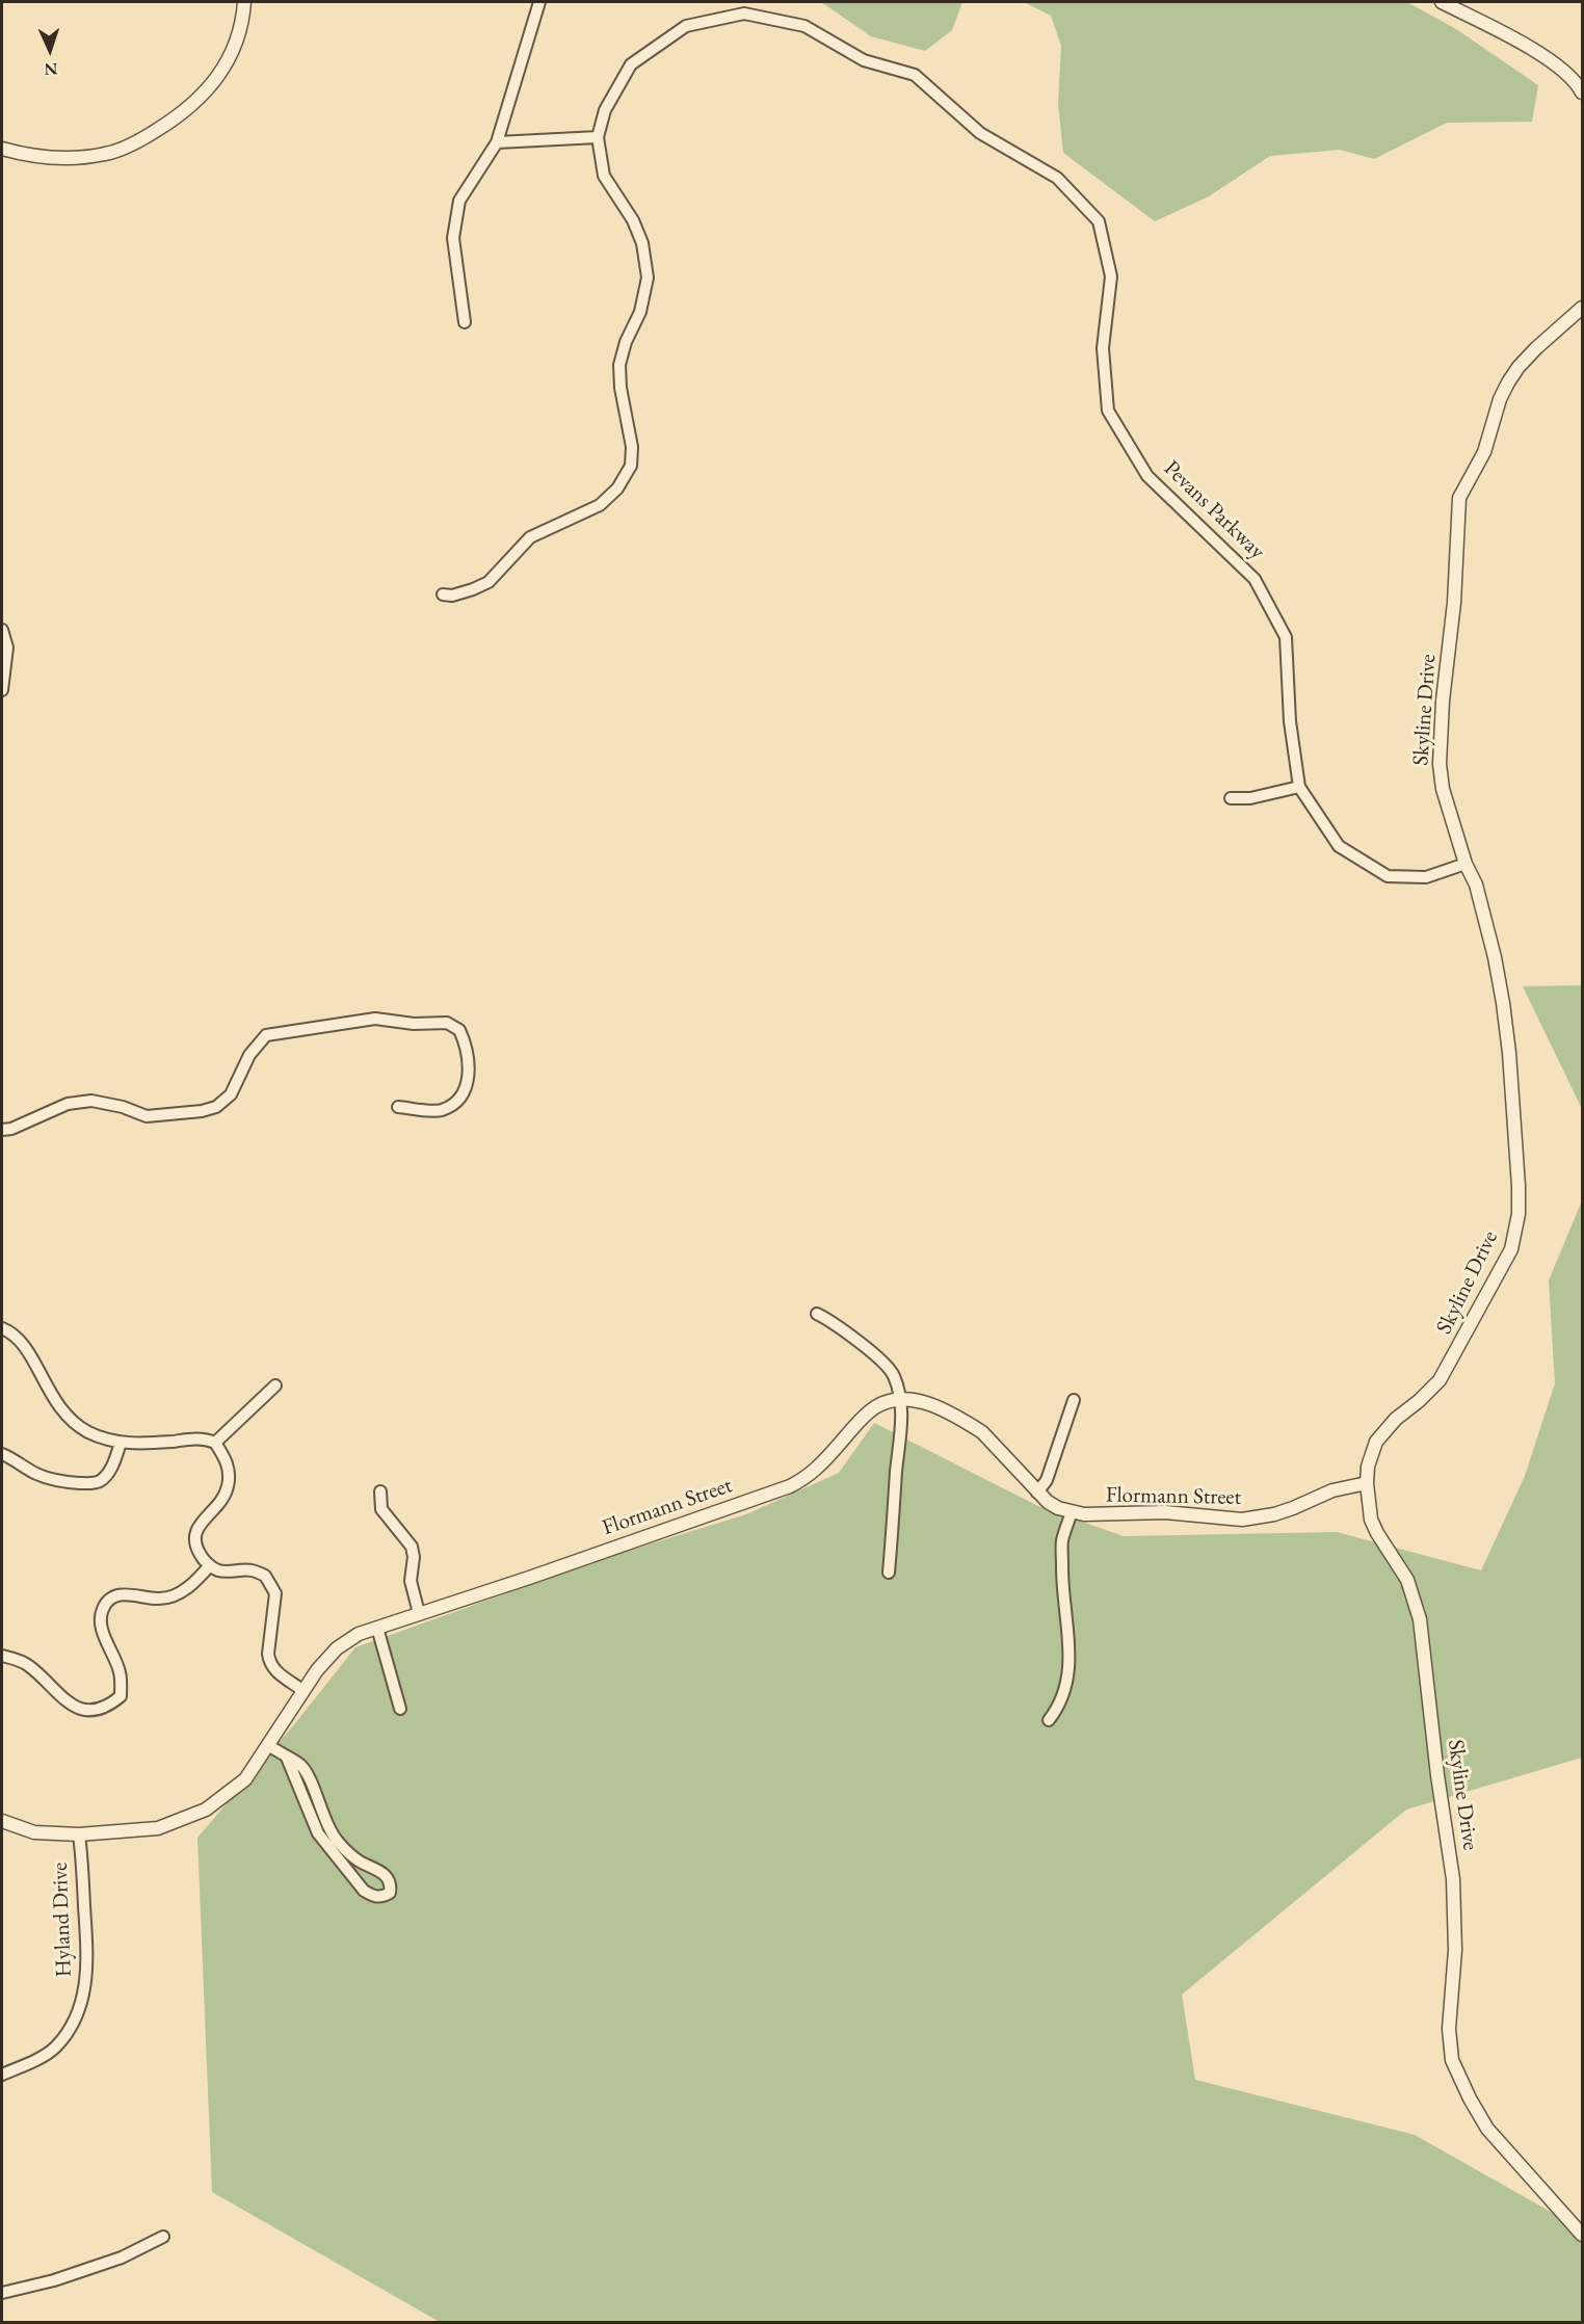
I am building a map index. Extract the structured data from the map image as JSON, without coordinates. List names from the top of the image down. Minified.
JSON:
{"streets":{"street":["Pevans Parkway","Skyline Drive","Flormann Street","Hyland Drive"]},"crossings":[["Pevans Parkway","Skyline Drive"],["Skyline Drive","Flormann Street"],["Flormann Street","Hyland Drive"]],"north":"bottom"}
